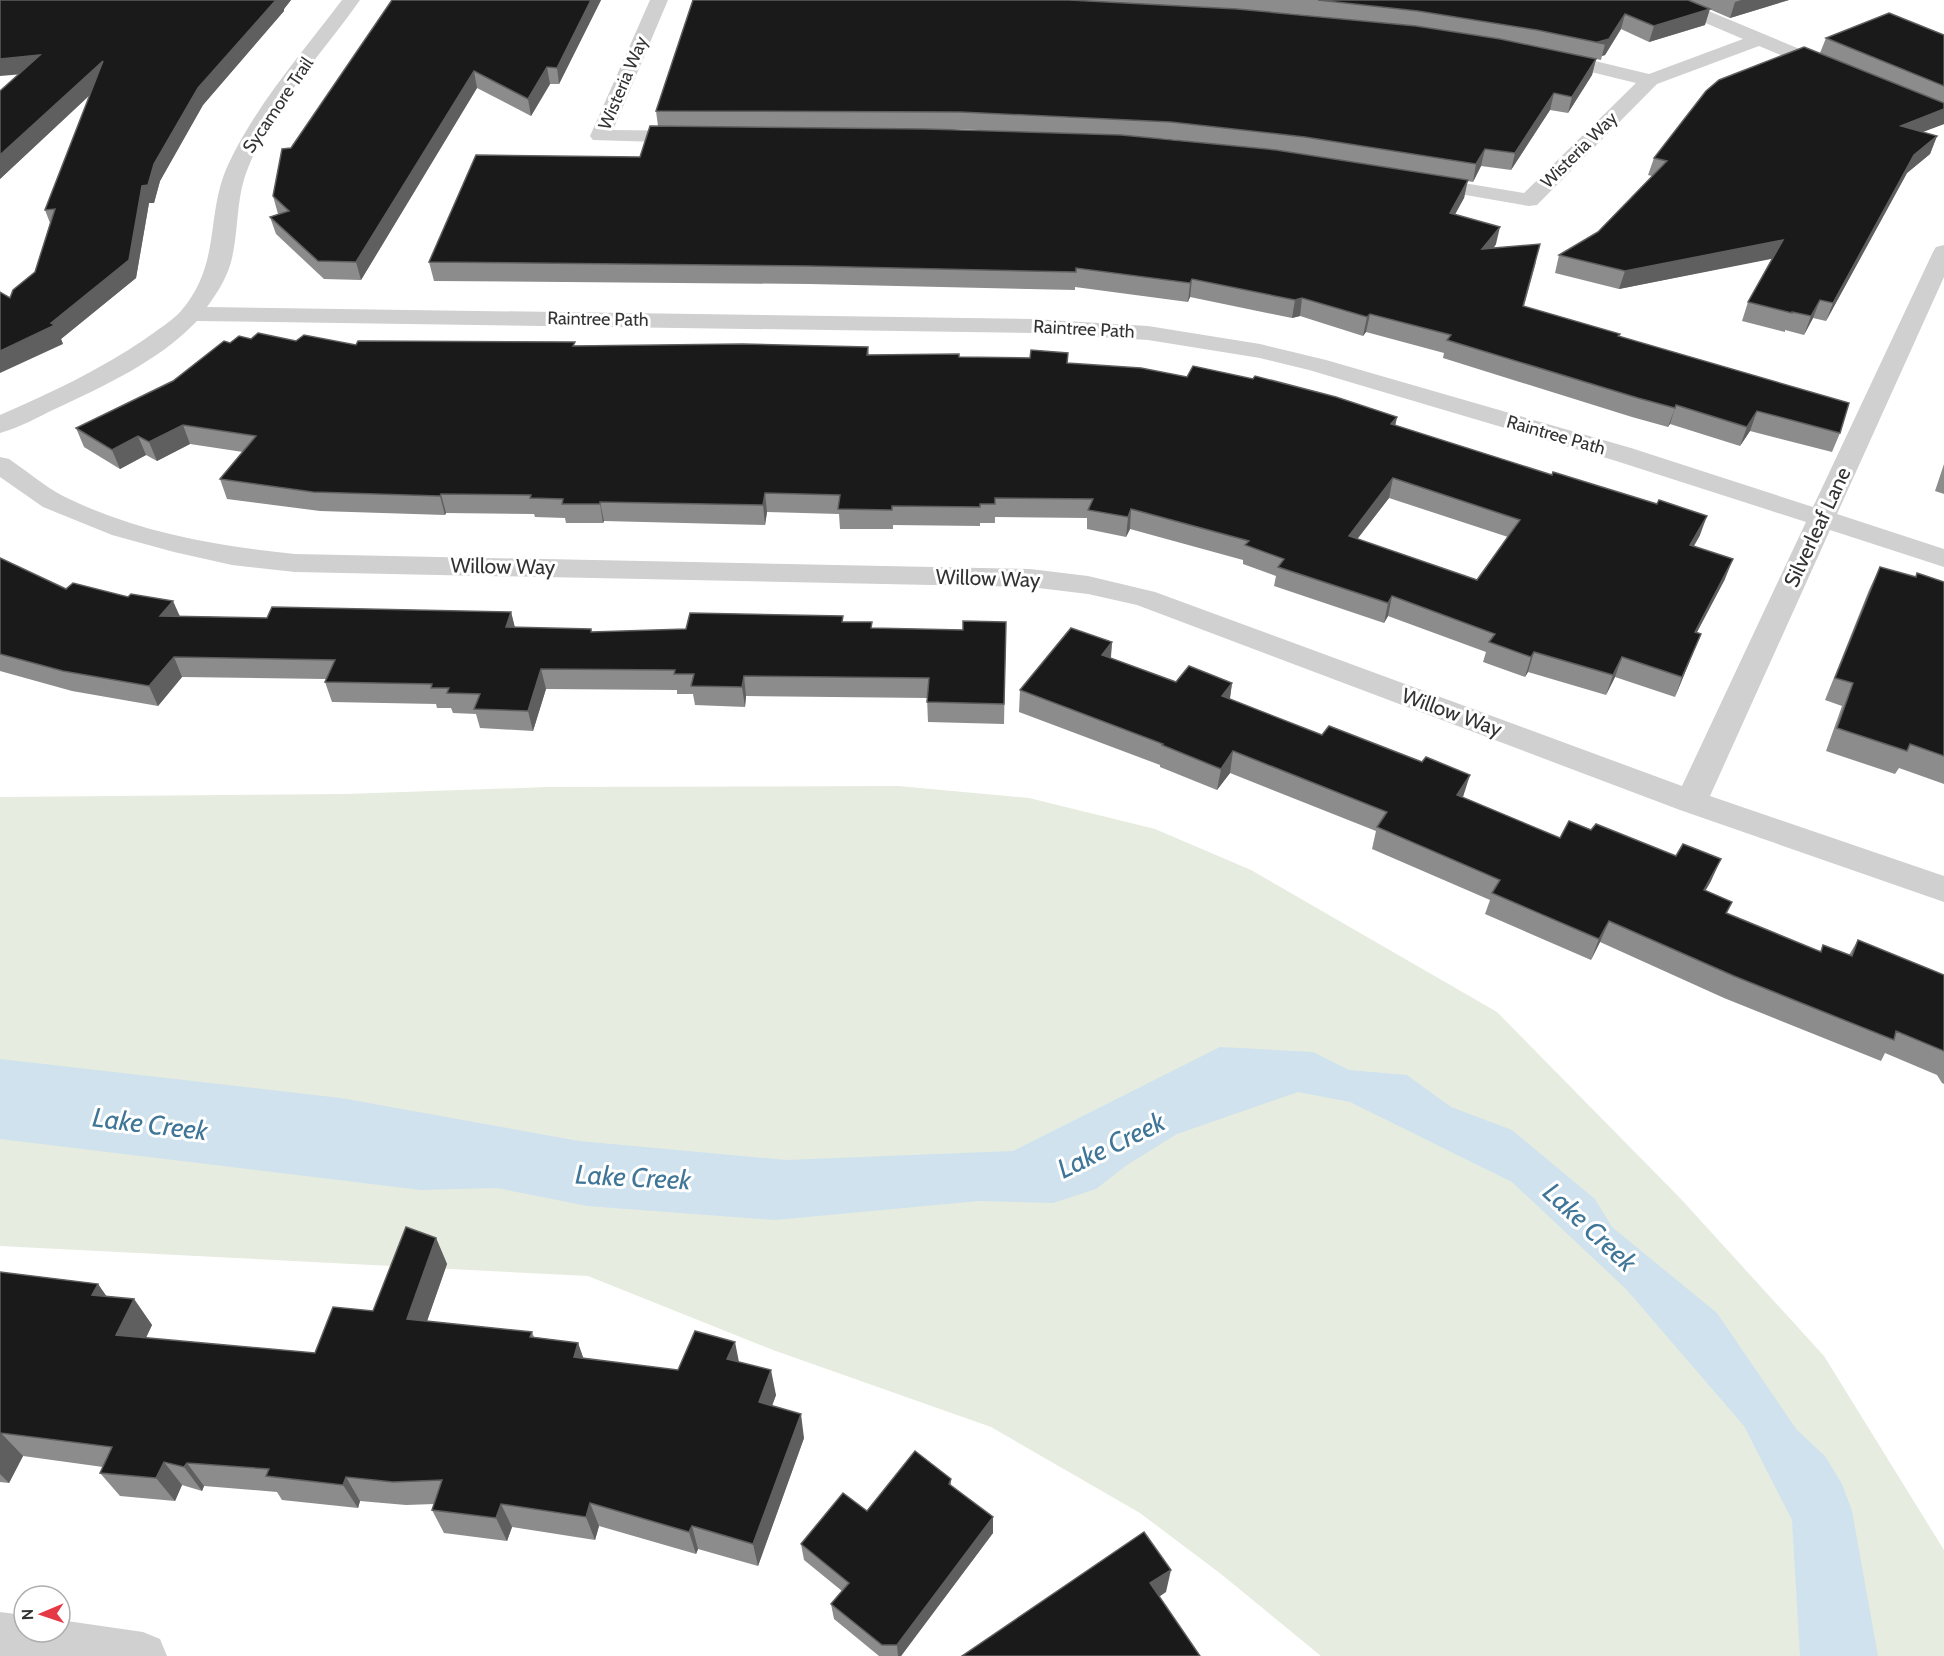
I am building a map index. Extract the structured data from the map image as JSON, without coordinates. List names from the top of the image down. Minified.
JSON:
{"streets":{"street":["Wisteria Way","Sycamore Trail","Raintree Path","Silverleaf Lane","Willow Way"]},"crossings":[["Sycamore Trail","Raintree Path"],["Raintree Path","Silverleaf Lane"],["Silverleaf Lane","Willow Way"]],"water":["Lake Creek"],"north":"left"}
